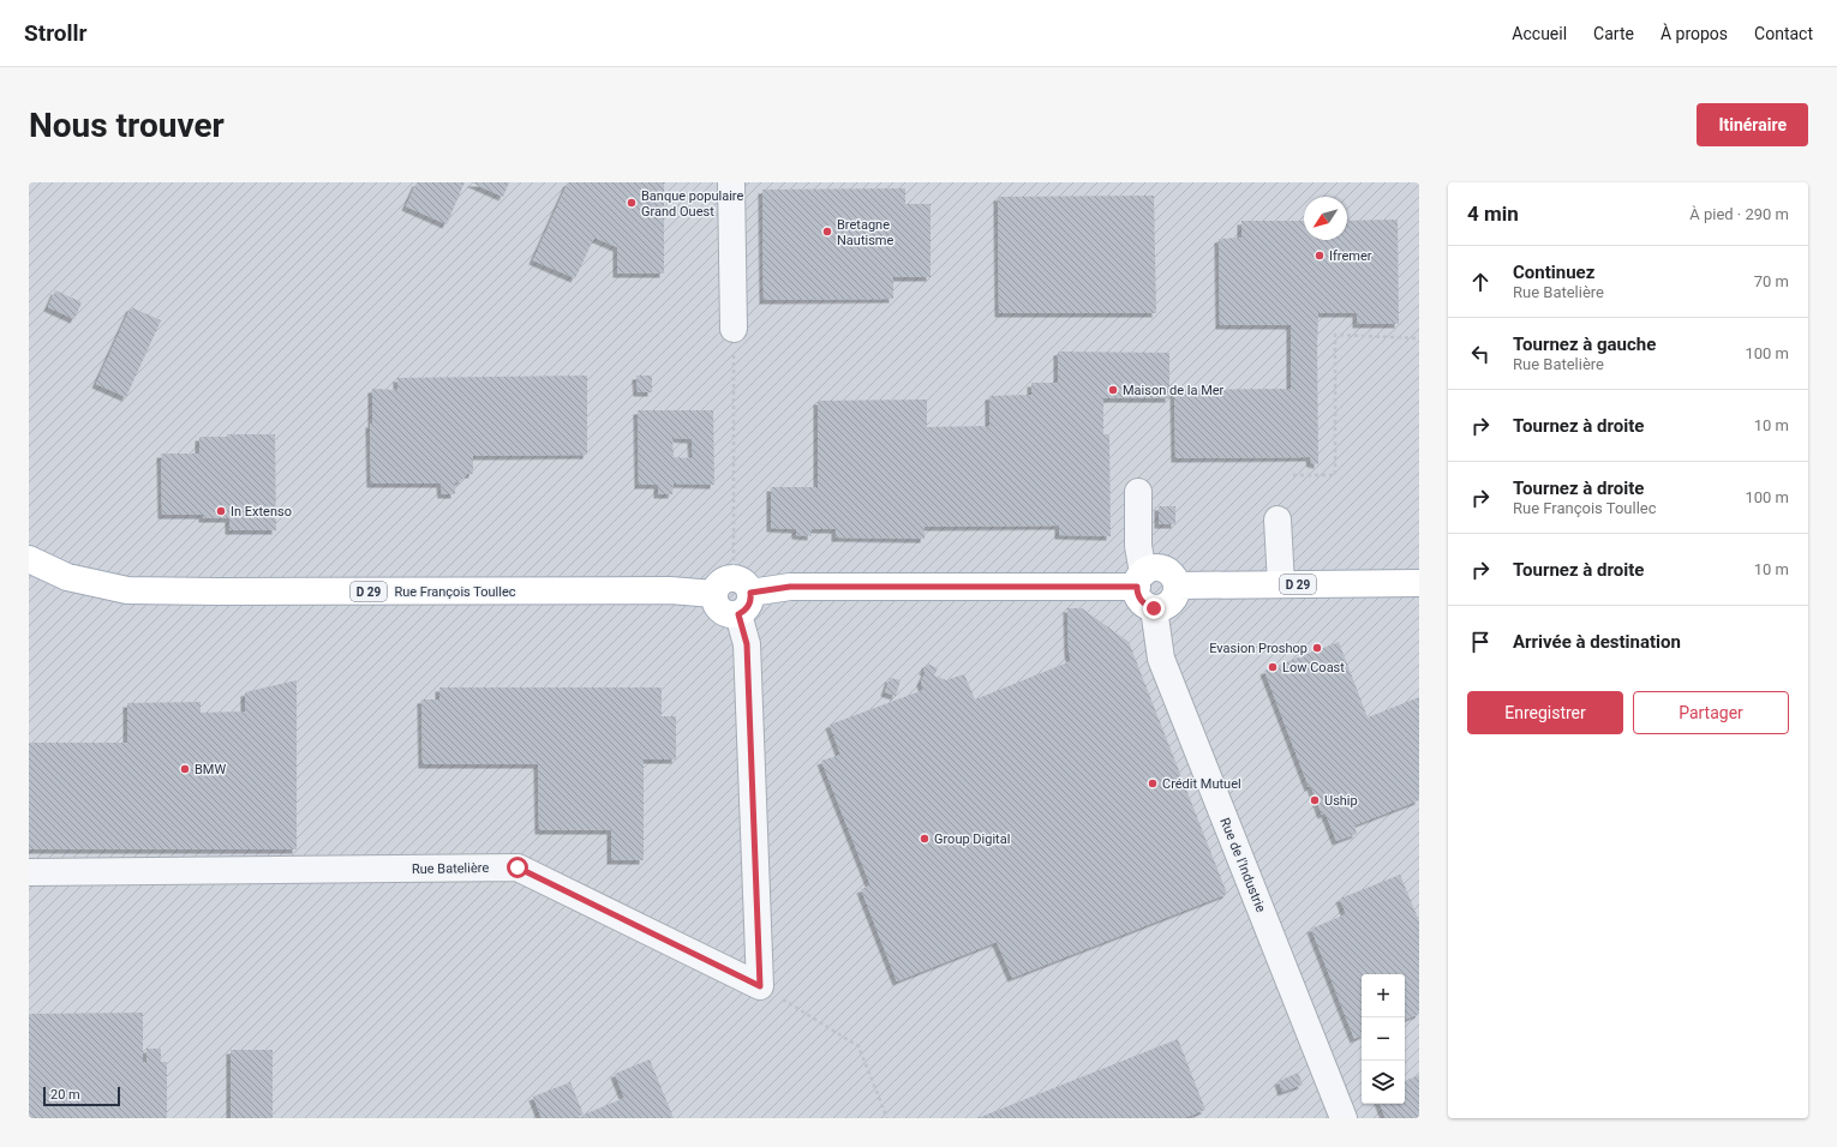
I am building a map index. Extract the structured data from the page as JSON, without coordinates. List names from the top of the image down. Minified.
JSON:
{"streets":{"main road":["D 29","Rue François Toullec"],"street":["Rue de l'Industrie","Rue Batelière"]},"crossings":[["D 29","Rue de l'Industrie"]],"places":["Banque populaire Grand Ouest","Bretagne Nautisme","Ifremer","Maison de la Mer","In Extenso","Evasion Proshop","Low Coast","BMW","Crédit Mutuel","Uship","Group Digital"],"scale_bar":"20 m","north":"bottom left","page":{"header":"Strollr","nav":["Accueil","Carte","À propos","Contact"],"buttons":["Itinéraire",["Enregistrer","Partager"]],"title":"Nous trouver","heading":["4 min","À pied · 290 m"],"list":[["Continuez","Rue Batelière","70 m"],["Tournez à gauche","Rue Batelière","100 m"],["Tournez à droite","10 m"],["Tournez à droite","Rue François Toullec","100 m"],["Tournez à droite","10 m"],"Arrivée à destination"],"map_buttons":["+","−"],"scale":"20 m"}}
